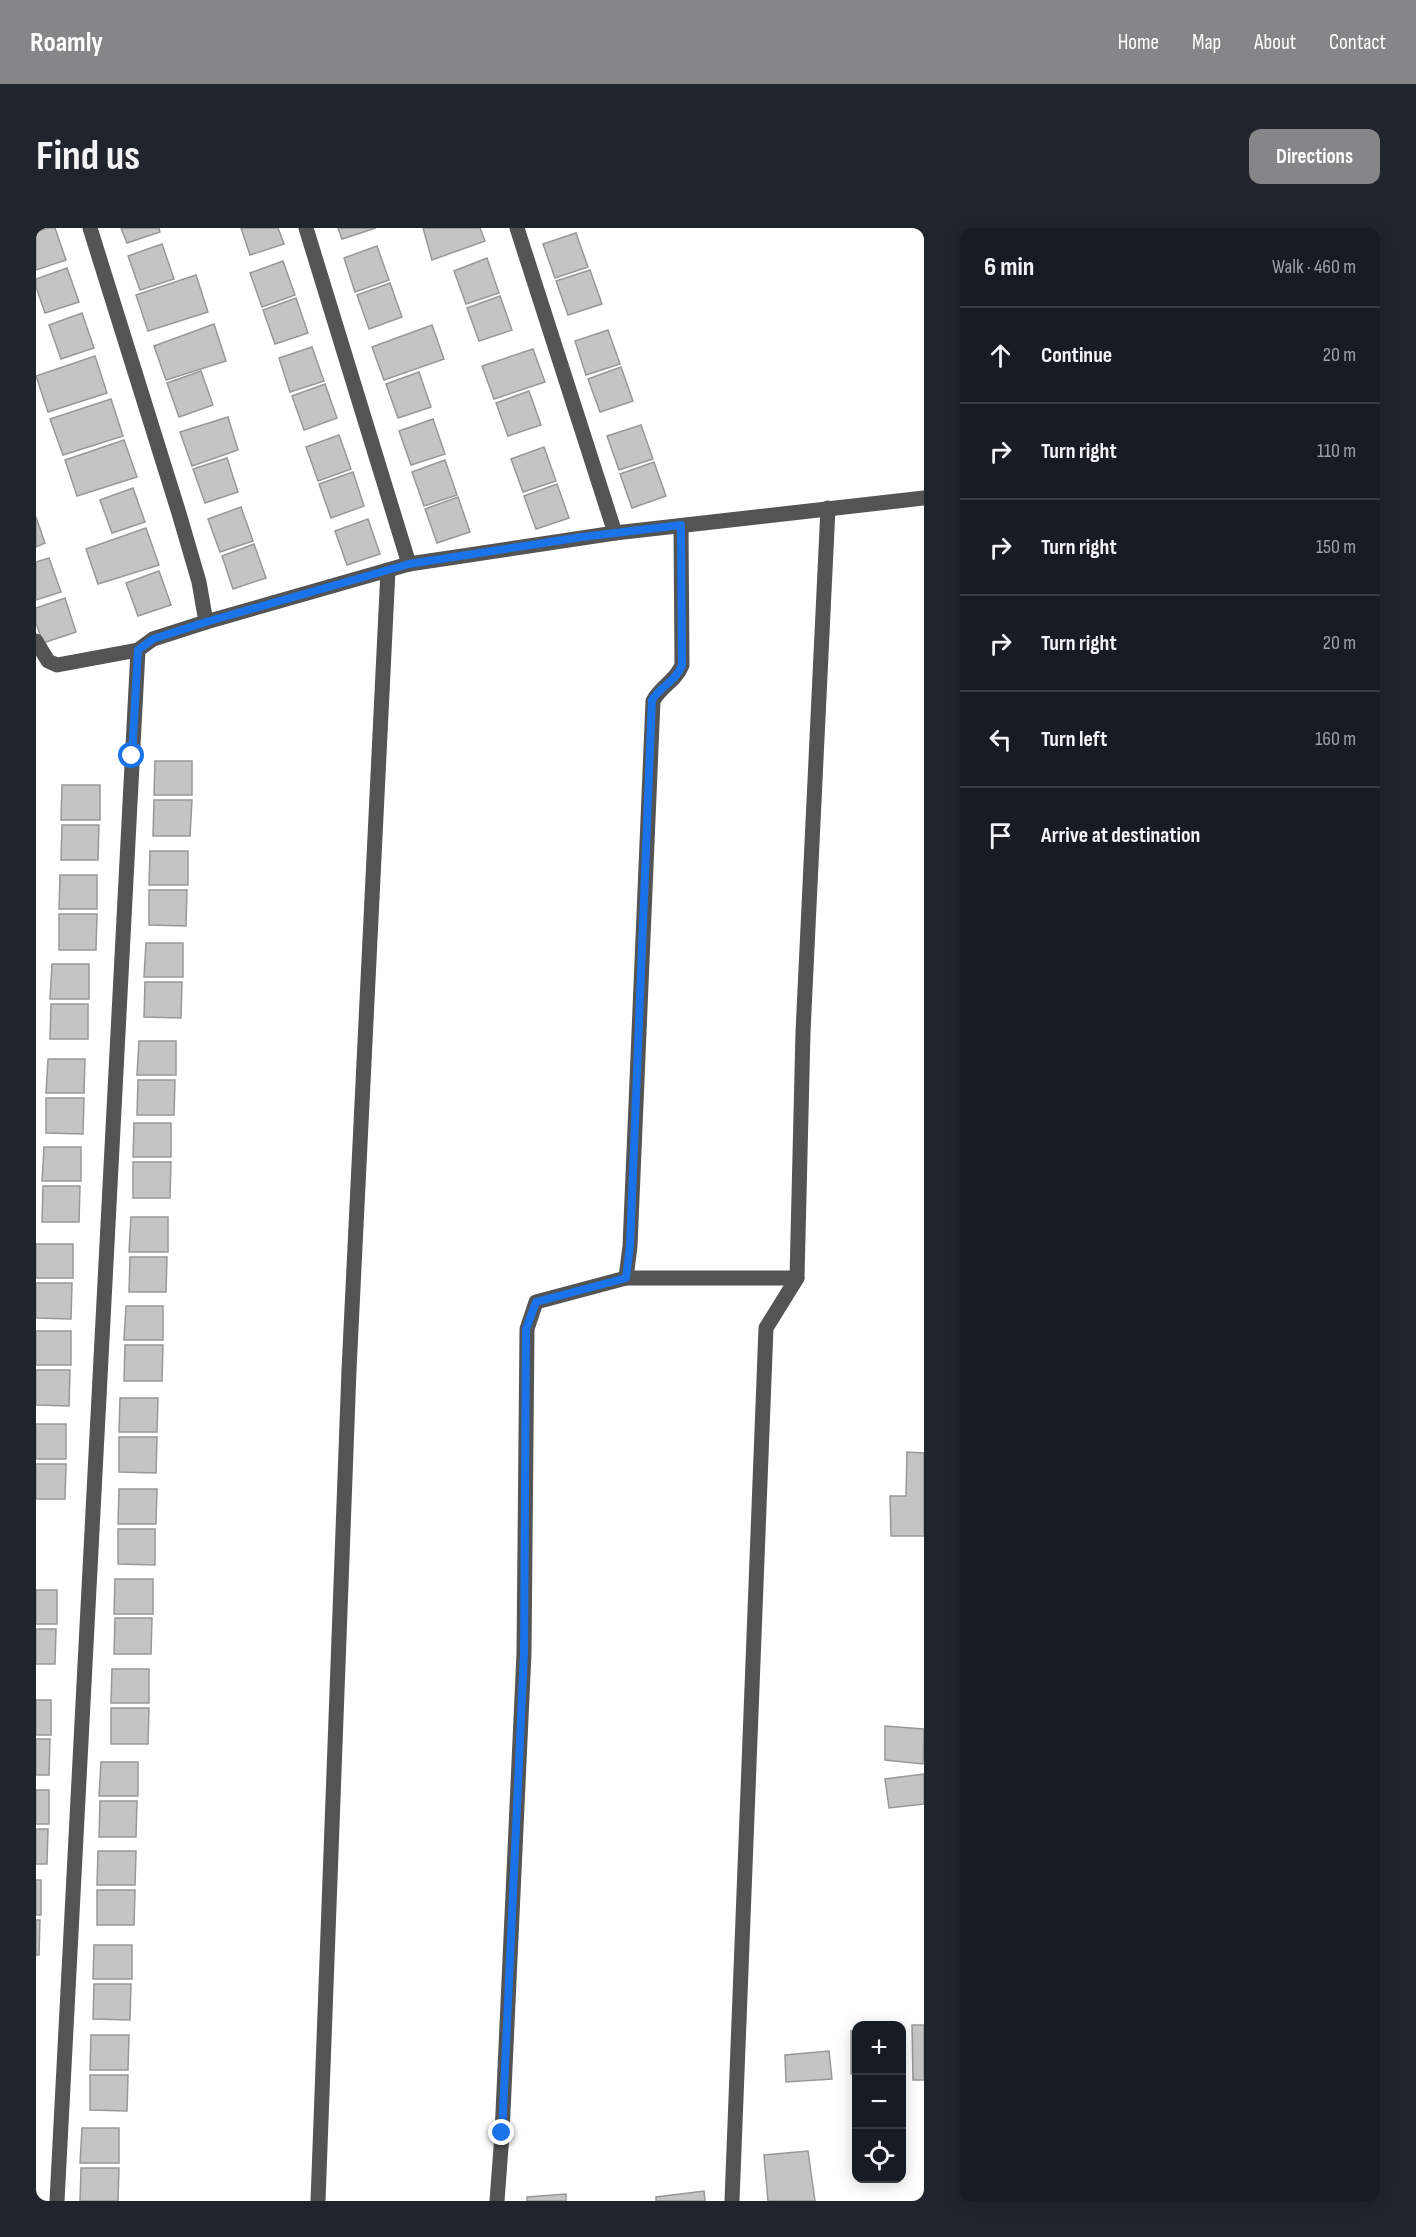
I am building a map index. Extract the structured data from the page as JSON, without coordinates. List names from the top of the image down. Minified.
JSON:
{"page":{"header":"Roamly","nav":["Home","Map","About","Contact"],"buttons":"Directions","title":"Find us","heading":["6 min","Walk · 460 m"],"list":[["Continue","20 m"],["Turn right","110 m"],["Turn right","150 m"],["Turn right","20 m"],["Turn left","160 m"],"Arrive at destination"],"map_buttons":["+","−"]}}
